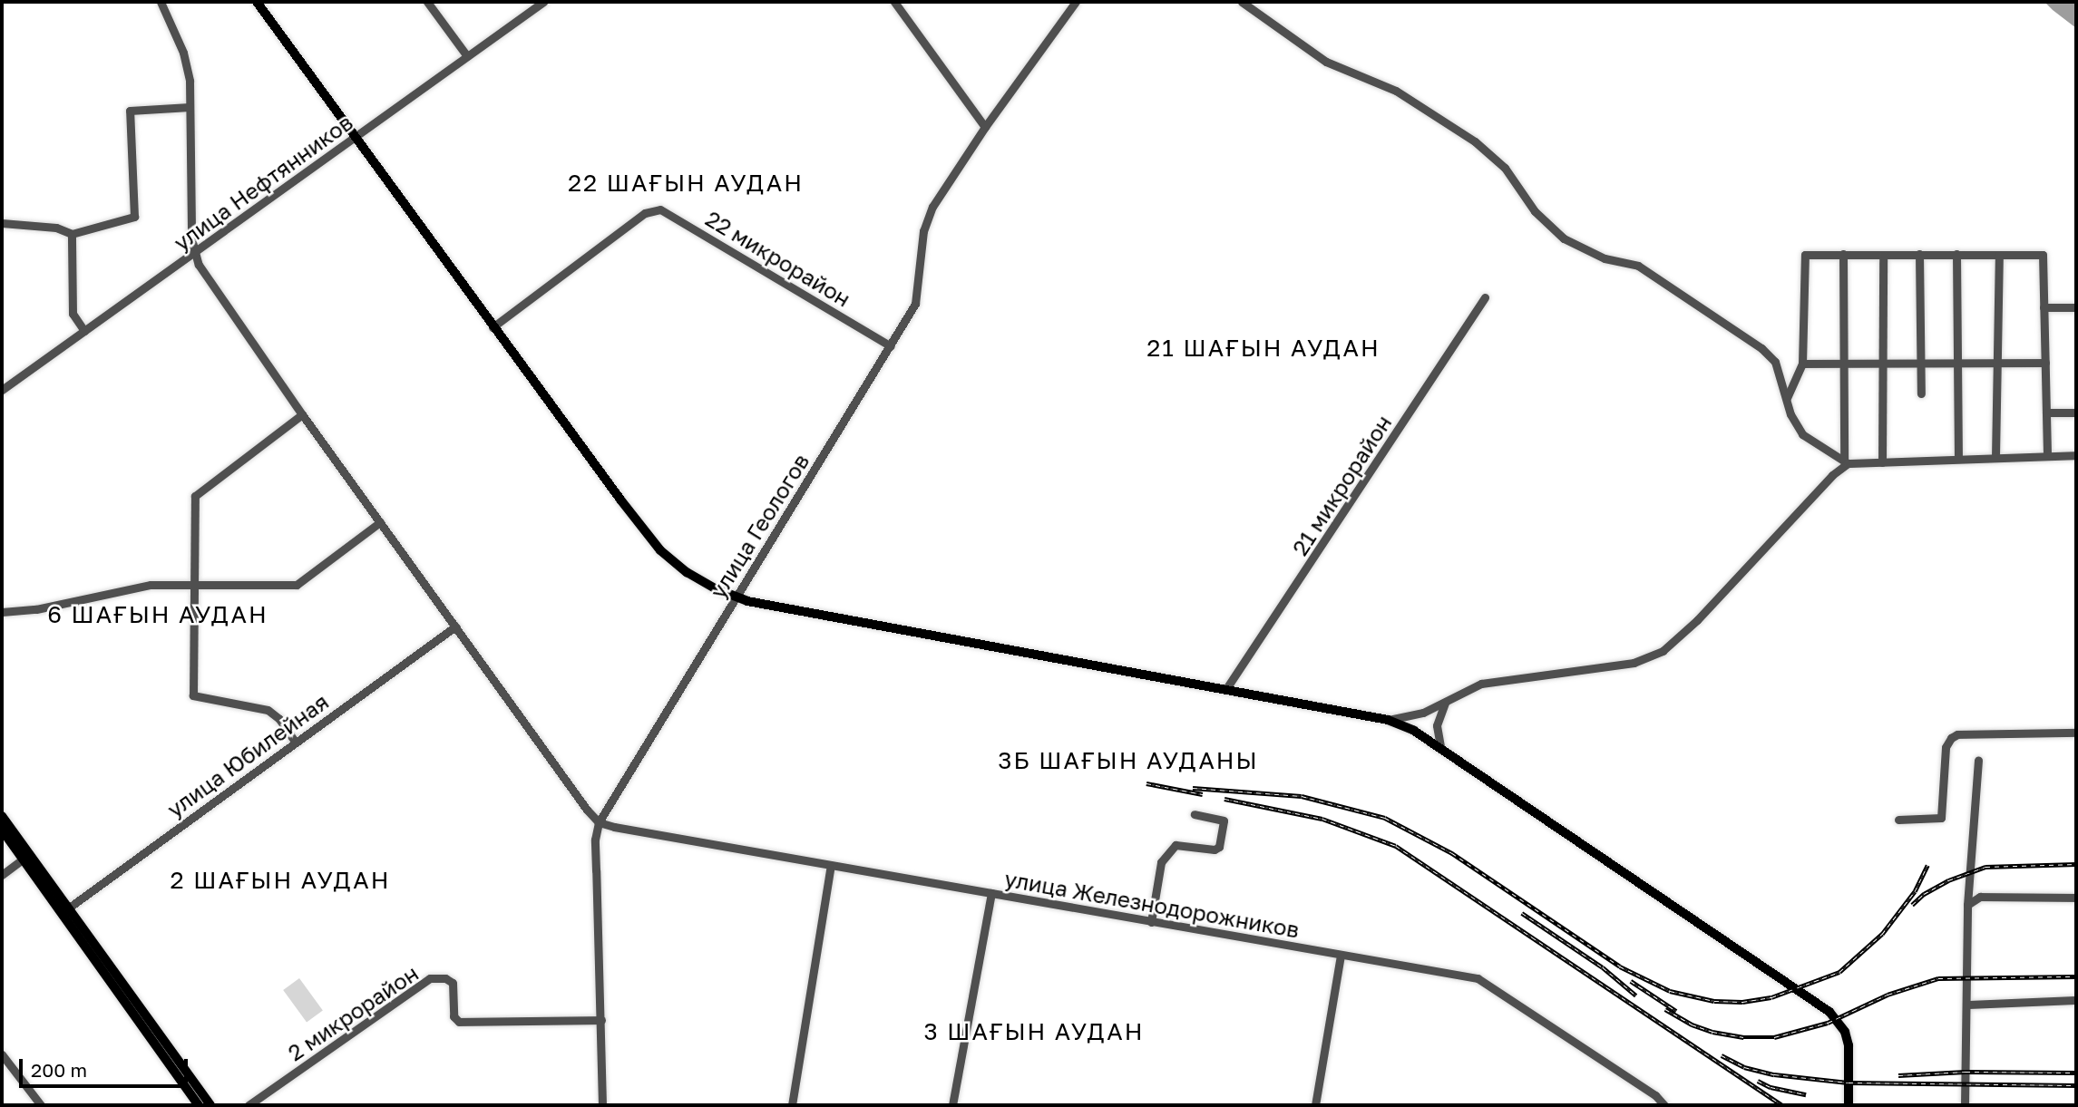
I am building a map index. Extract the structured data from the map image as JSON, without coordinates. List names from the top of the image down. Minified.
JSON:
{"streets":{"street":["улица Нефтянников","22 микрорайон","21 микрорайон","улица Геологов","улица Юбилейная","улица Железнодорожников","2 микрорайон"]},"crossings":[["22 микрорайон","улица Геологов"],["улица Геологов","улица Железнодорожников"],["улица Геологов","2 микрорайон"]],"districts":["22 ШАҒЫН АУДАН","21 ШАҒЫН АУДАН","6 ШАҒЫН АУДАН","3Б ШАҒЫН АУДАНЫ","2 ШАҒЫН АУДАН","3 ШАҒЫН АУДАН"],"scale_bar":"200 m"}
